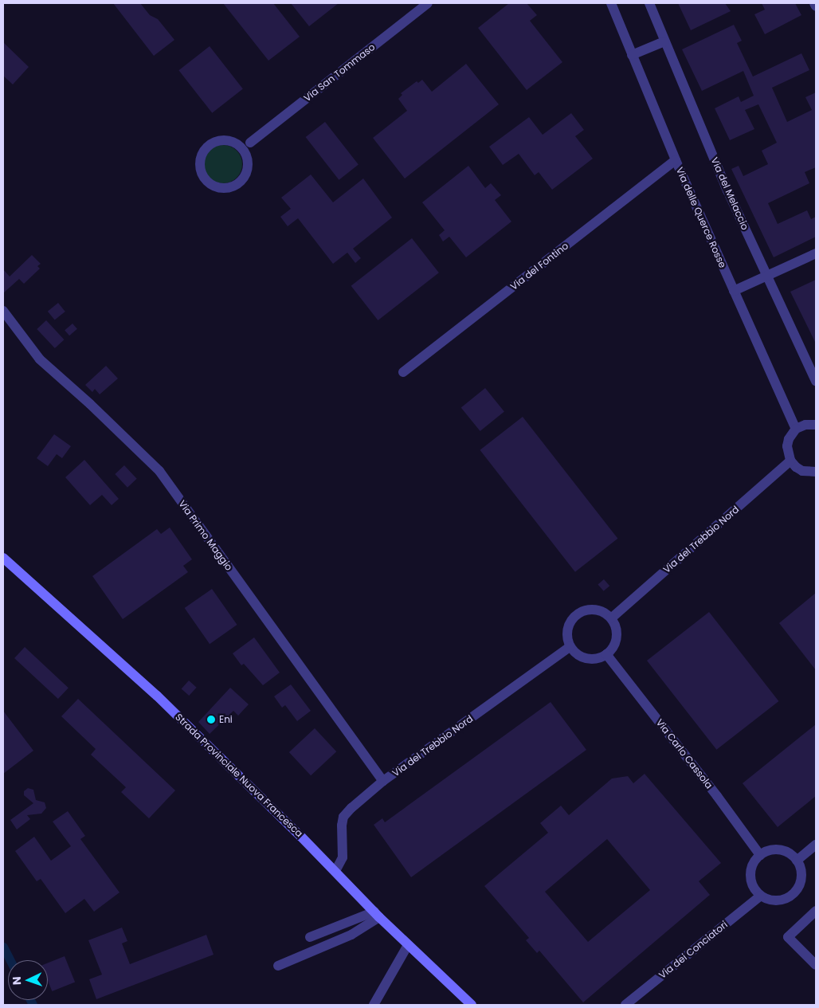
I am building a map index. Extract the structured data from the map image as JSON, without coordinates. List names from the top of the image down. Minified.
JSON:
{"streets":{"main road":["Strada Provinciale Nuova Francesca"],"street":["Via San Tommaso","Via del Melaccio","Via delle Querce Rosse","Via del Fontino","Via Primo Maggio","Via del Trebbio Nord","Via Carlo Cassola","Via dei Conciatori"]},"crossings":[["Via delle Querce Rosse","Via del Fontino"],["Via Primo Maggio","Via del Trebbio Nord"],["Via del Trebbio Nord","Via Carlo Cassola"],["Via del Trebbio Nord","Strada Provinciale Nuova Francesca"],["Via Carlo Cassola","Via dei Conciatori"]],"places":["Eni"],"north":"left"}
